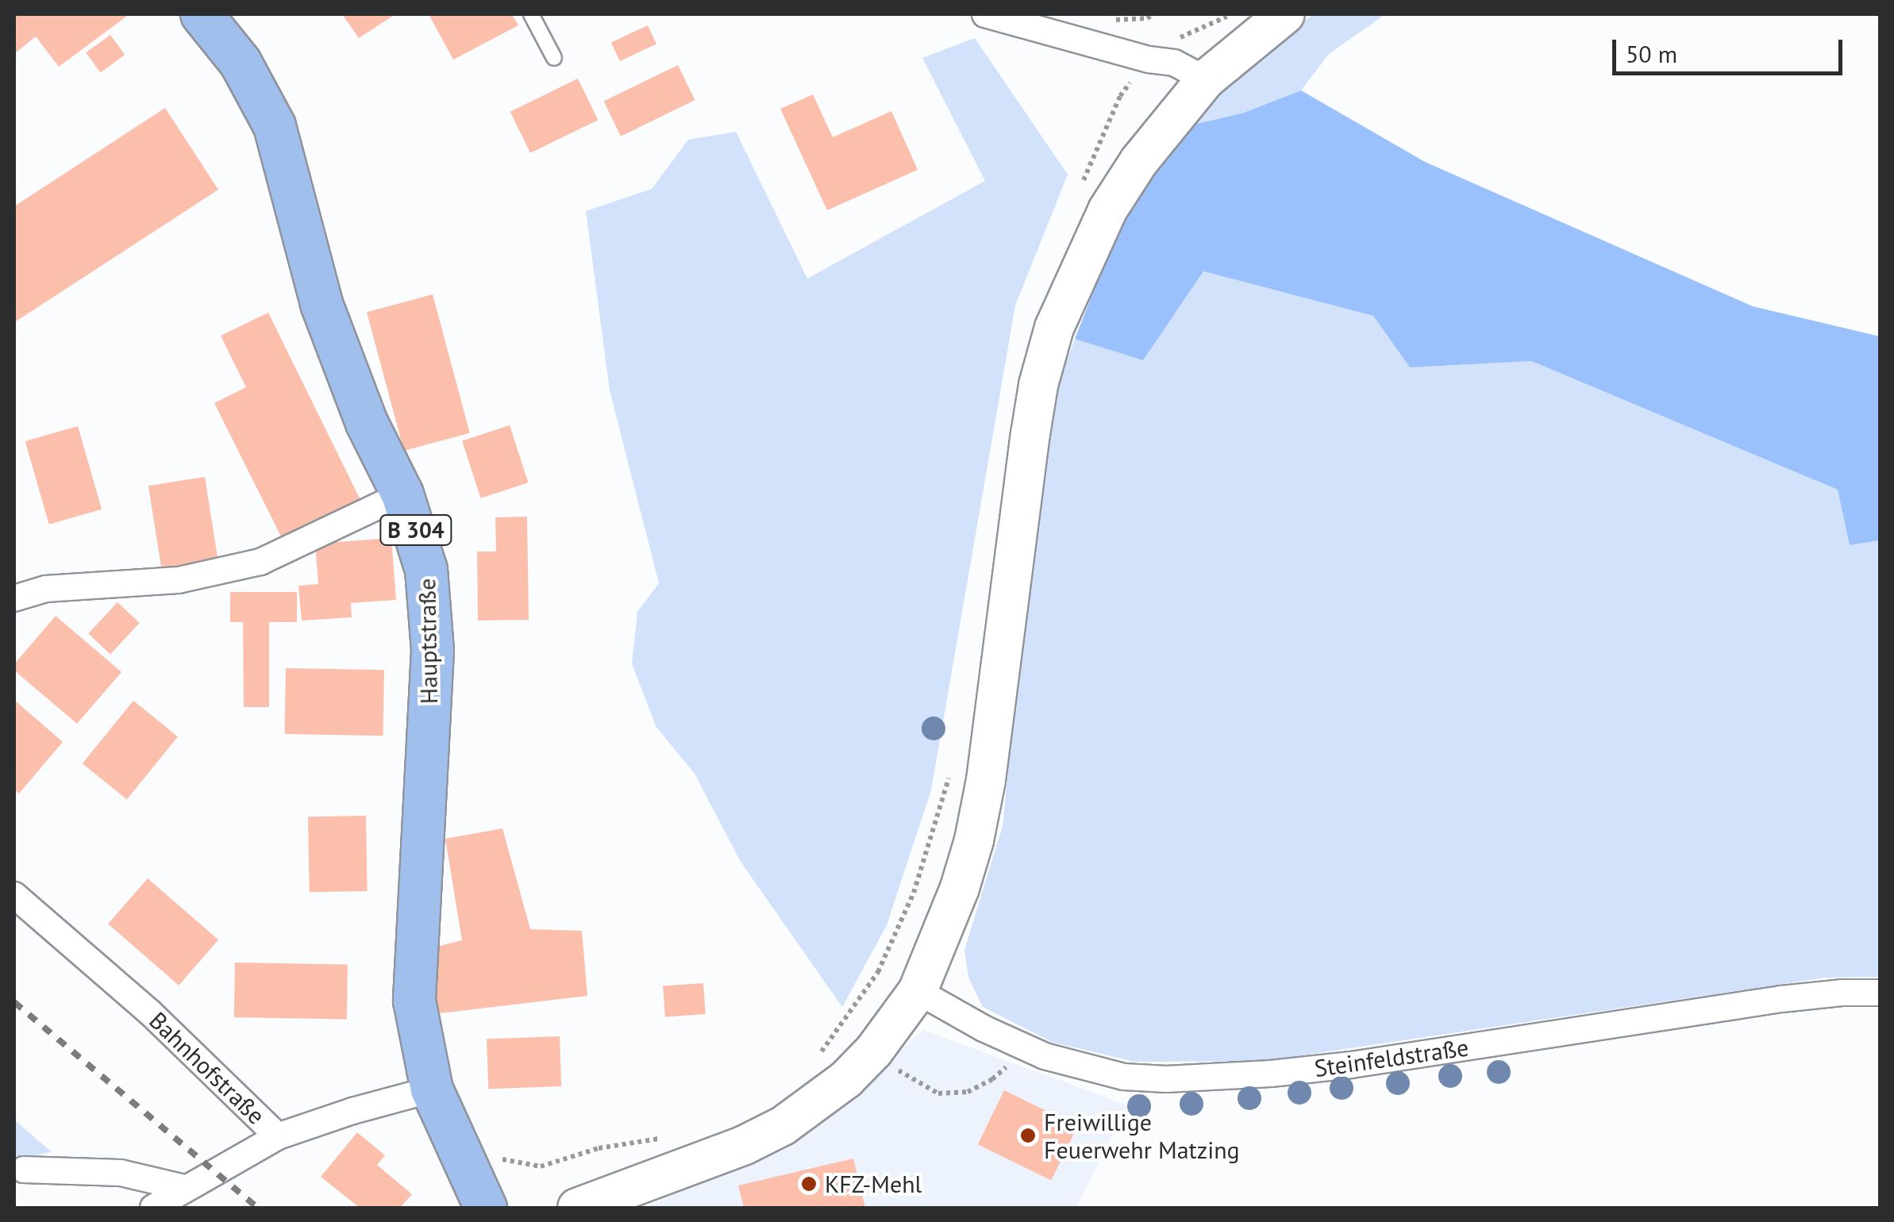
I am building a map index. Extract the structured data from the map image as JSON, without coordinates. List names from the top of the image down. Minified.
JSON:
{"streets":{"main road":["B 304","Hauptstraße"],"street":["Steinfeldstraße","Bahnhofstraße"]},"crossings":[["Hauptstraße","Bahnhofstraße"]],"places":["Freiwillige Feuerwehr Matzing","KFZ-Mehl"],"scale_bar":"50 m"}
